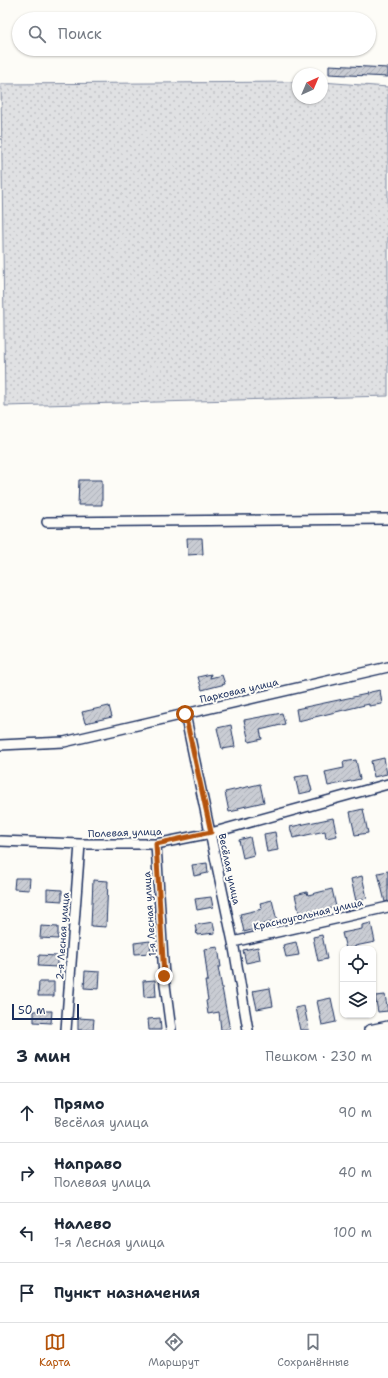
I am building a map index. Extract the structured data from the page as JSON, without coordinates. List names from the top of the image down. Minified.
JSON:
{"streets":{"street":["Парковая улица","Полевая улица","Весёлая улица","1-я Лесная улица","Красноугольная улица","2-я Лесная улица"]},"crossings":[["Парковая улица","Весёлая улица"],["Полевая улица","Весёлая улица"],["Полевая улица","1-я Лесная улица"],["Полевая улица","2-я Лесная улица"],["Весёлая улица","Красноугольная улица"]],"scale_bar":"50 m","north":"top right","page":{"search":"Поиск","scale":"50 m","heading":["3 мин","Пешком · 230 m"],"list":[["Прямо","Весёлая улица","90 m"],["Направо","Полевая улица","40 m"],["Налево","1-я Лесная улица","100 m"],"Пункт назначения"],"nav":["Карта","Маршрут","Сохранённые"]}}
